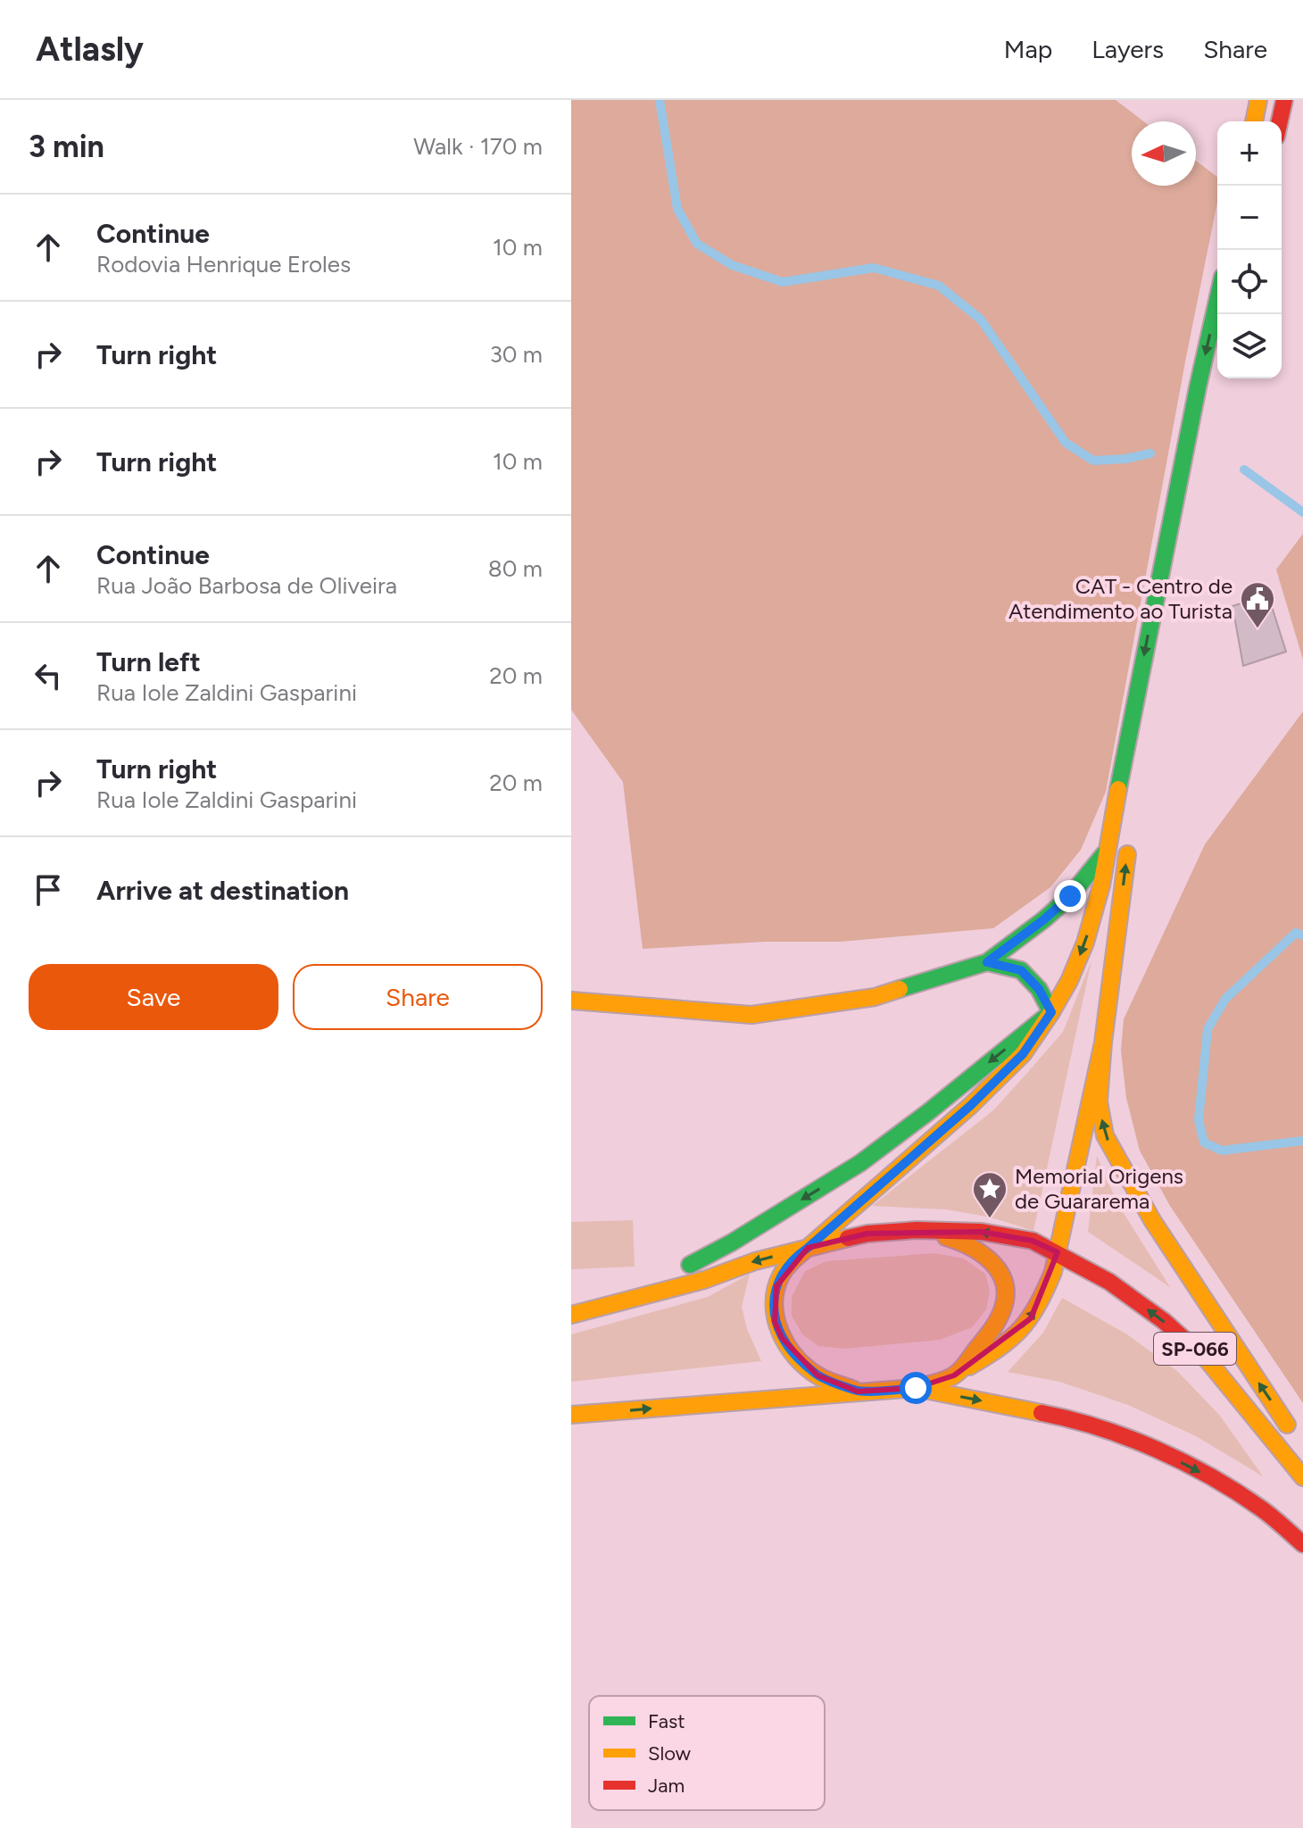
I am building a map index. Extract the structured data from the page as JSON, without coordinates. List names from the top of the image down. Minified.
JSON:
{"streets":{"main road":["SP-066"]},"places":{"public building":["CAT - Centro de Atendimento ao Turista"],"place":["Memorial Origens de Guararema"]},"legend":["Fast","Slow","Jam"],"north":"left","page":{"header":"Atlasly","nav":["Map","Layers","Share"],"heading":["3 min","Walk · 170 m"],"map_buttons":["+","−"],"list":[["Continue","Rodovia Henrique Eroles","10 m"],["Turn right","30 m"],["Turn right","10 m"],["Continue","Rua João Barbosa de Oliveira","80 m"],["Turn left","Rua Iole Zaldini Gasparini","20 m"],["Turn right","Rua Iole Zaldini Gasparini","20 m"],"Arrive at destination"],"buttons":["Save","Share"]}}
